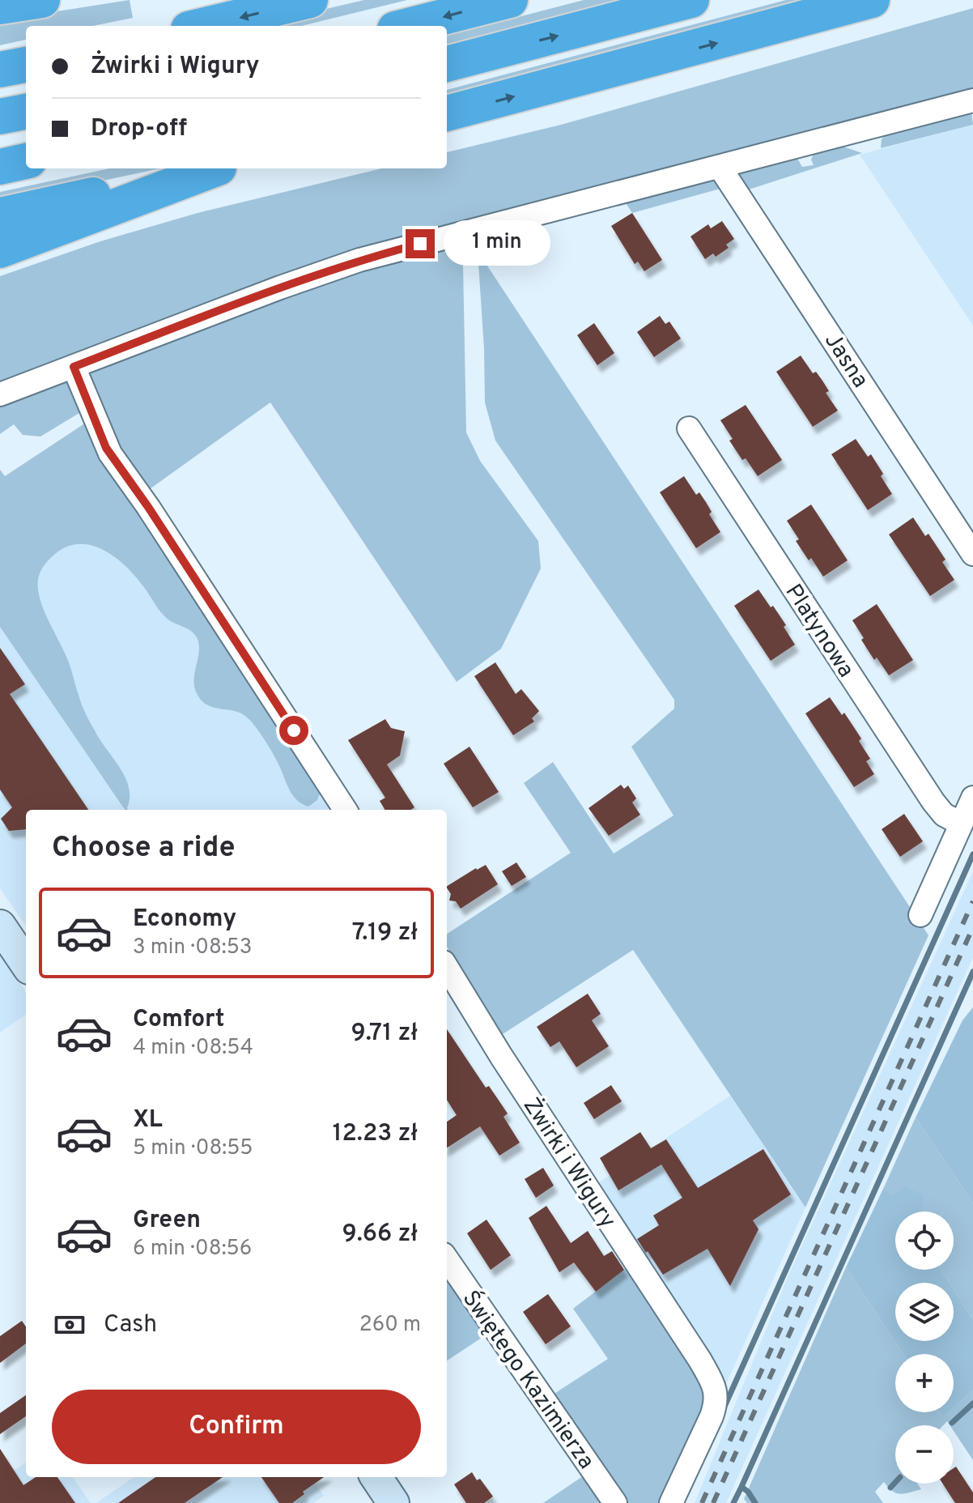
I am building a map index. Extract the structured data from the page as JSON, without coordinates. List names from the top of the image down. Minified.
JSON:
{"streets":{"street":["Jasna","Platynowa","Żwirki i Wigury","Świętego Kazimierza"]},"page":{"banner":["Żwirki i Wigury","Drop-off"],"bubble":"1 min","heading":"Choose a ride","list":[{"name":"Economy","note":"3 min · 08:53","value":"7.19 zł"},{"name":"Comfort","note":"4 min · 08:54","value":"9.71 zł"},{"name":"XL","note":"5 min · 08:55","value":"12.23 zł"},{"name":"Green","note":"6 min · 08:56","value":"9.66 zł"}],"map_buttons":["+","−"],"pay":["Cash","260 m"],"buttons":"Confirm"}}
